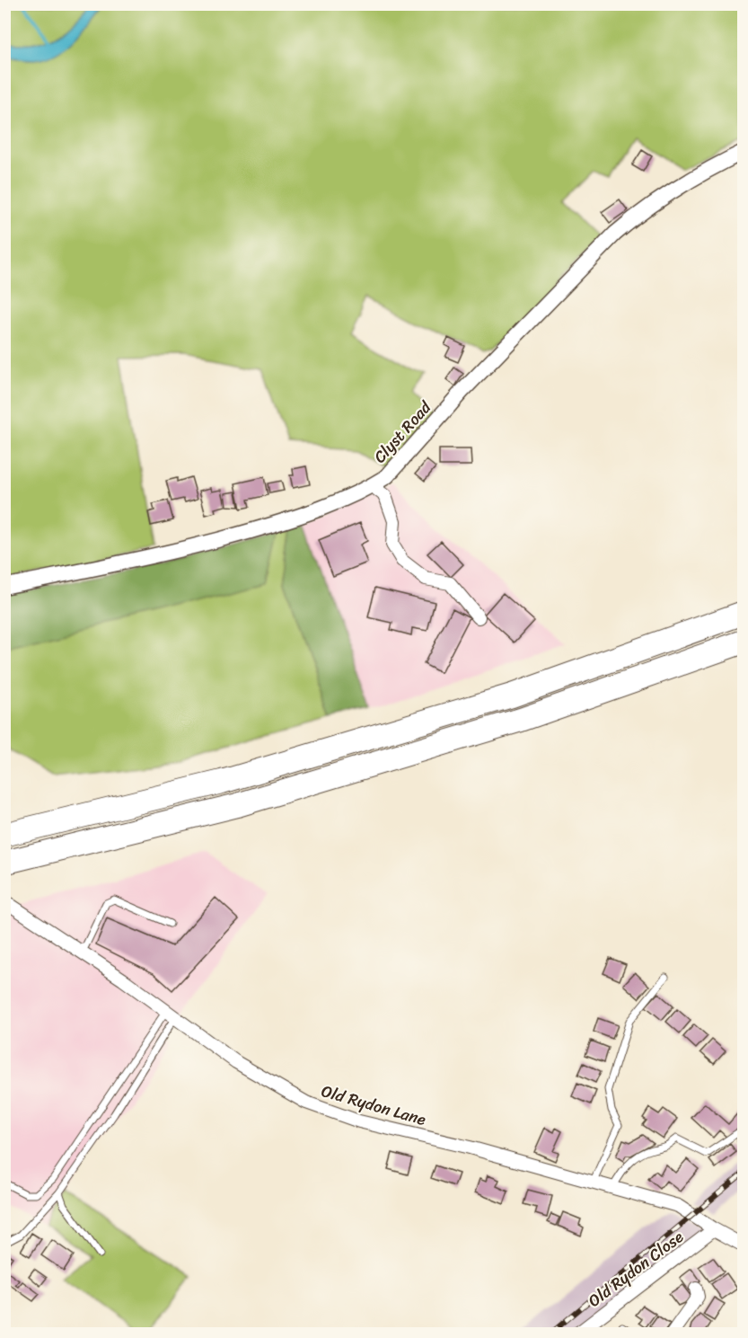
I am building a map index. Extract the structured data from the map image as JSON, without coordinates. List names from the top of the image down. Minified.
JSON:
{"streets":{"street":["Clyst Road","Old Rydon Lane","Old Rydon Close"]},"crossings":[["Old Rydon Lane","Old Rydon Close"]]}
